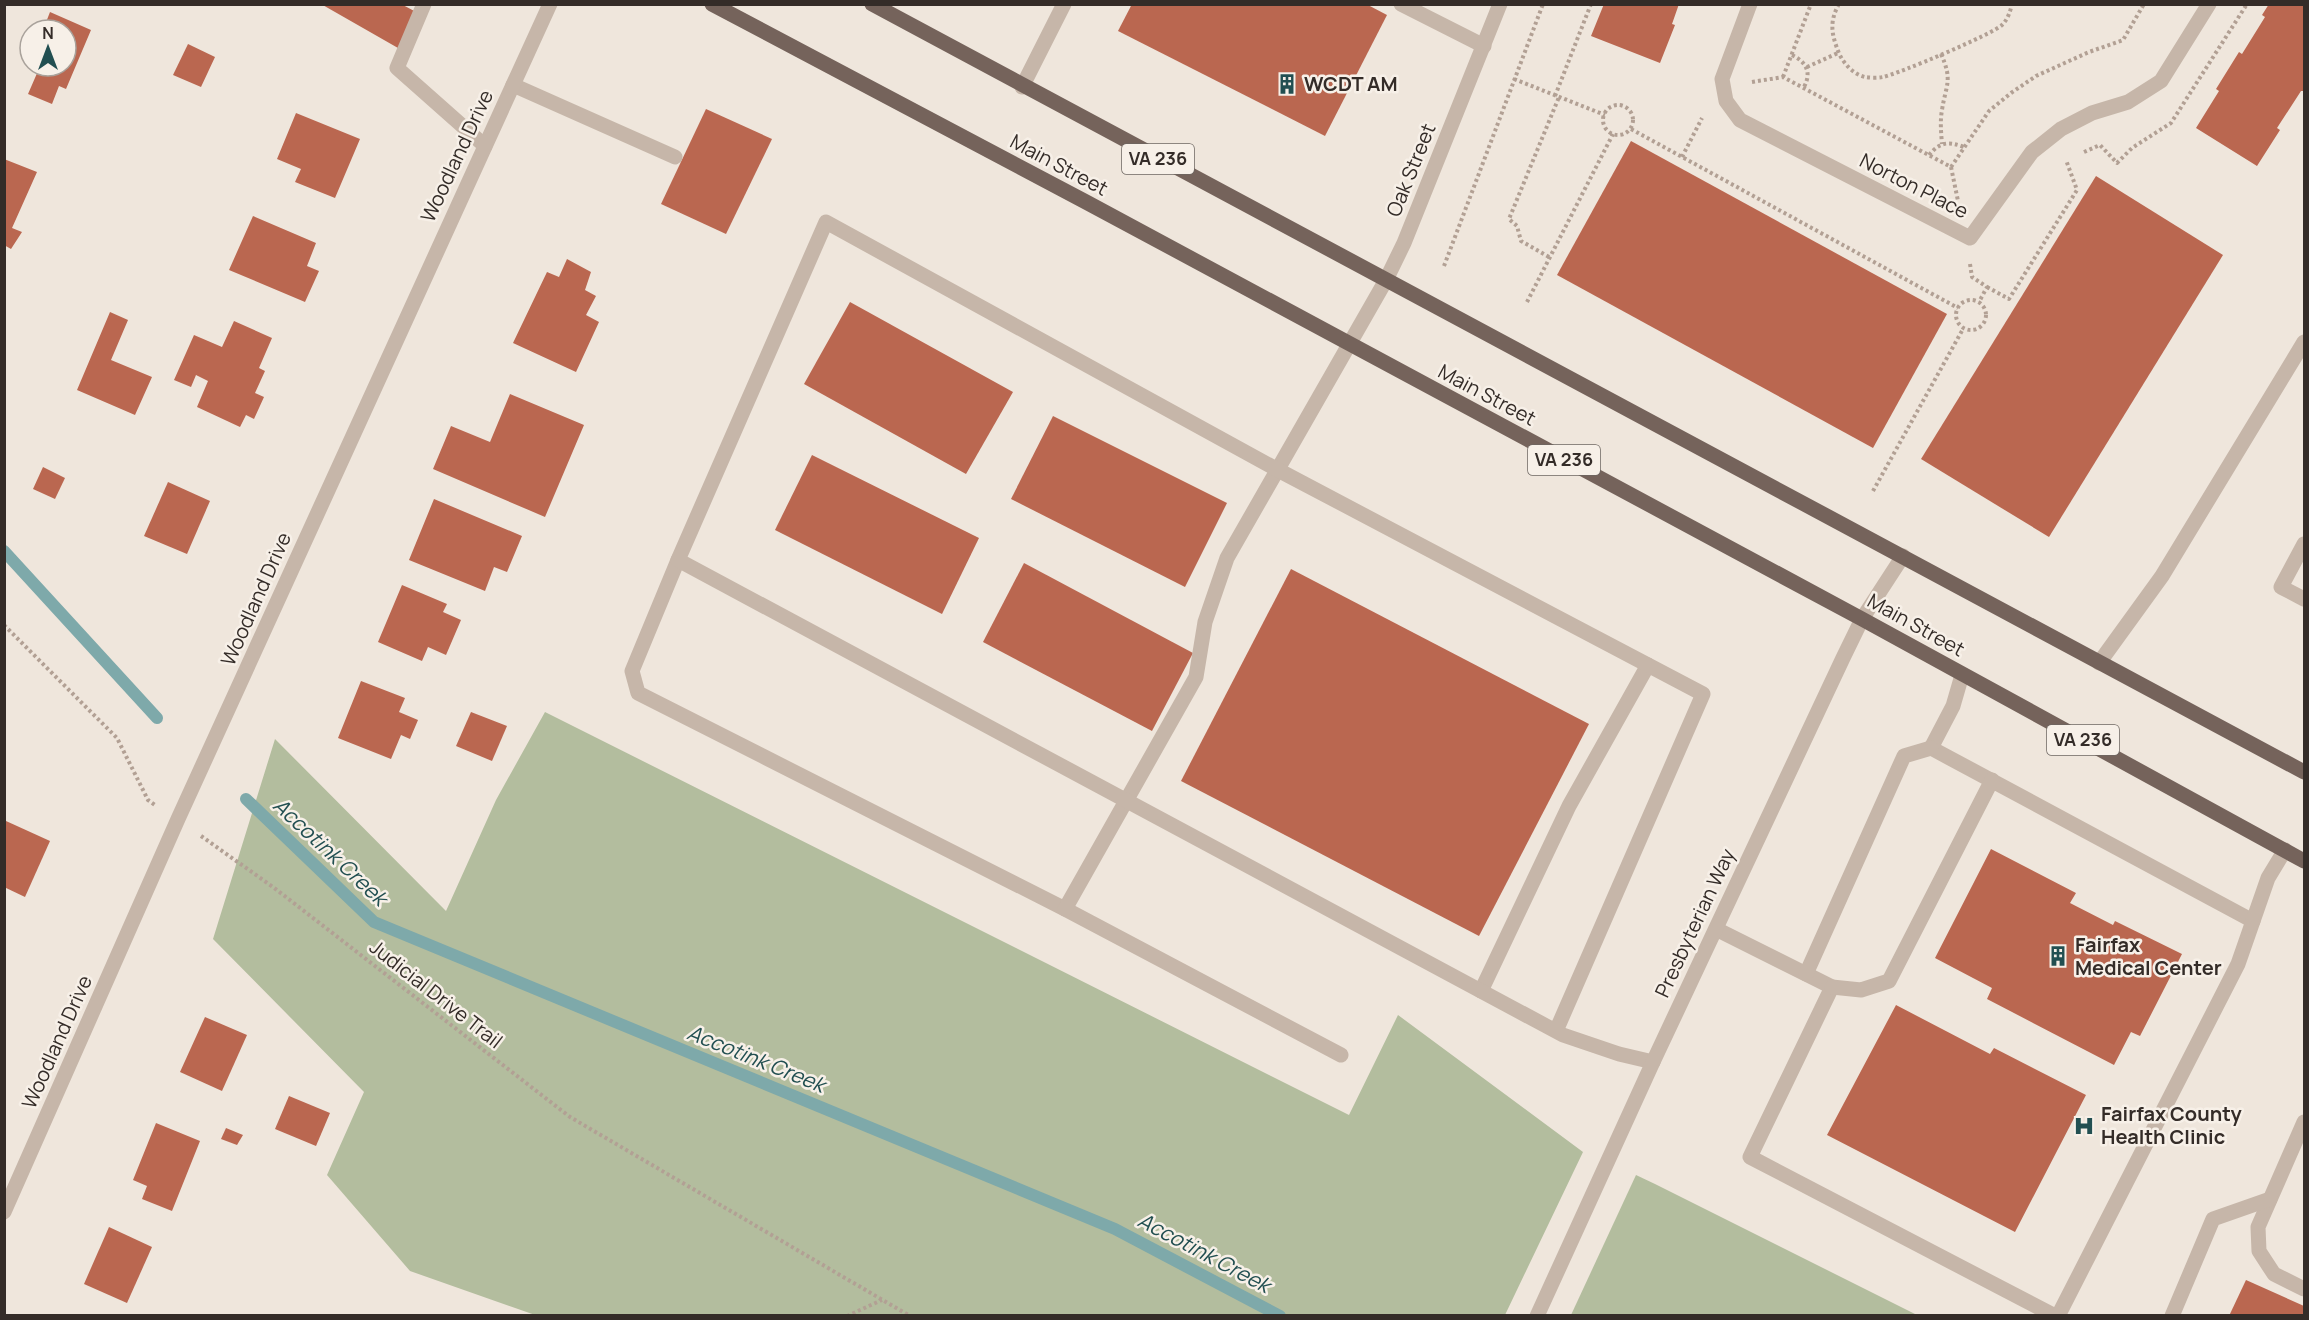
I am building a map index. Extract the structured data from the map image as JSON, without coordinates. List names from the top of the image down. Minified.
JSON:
{"streets":{"main road":["VA 236","Main Street"],"street":["Woodland Drive","Oak Street","Norton Place","Presbyterian Way"],"path":["Judicial Drive Trail"]},"crossings":[["Woodland Drive","Judicial Drive Trail"],["VA 236","Oak Street"],["VA 236","Presbyterian Way"],["Main Street","Oak Street"],["Main Street","Presbyterian Way"]],"water":["Accotink Creek"],"places":{"building":["WCDT AM","Fairfax Medical Center"],"hospital":["Fairfax County Health Clinic"]},"north":"top"}
